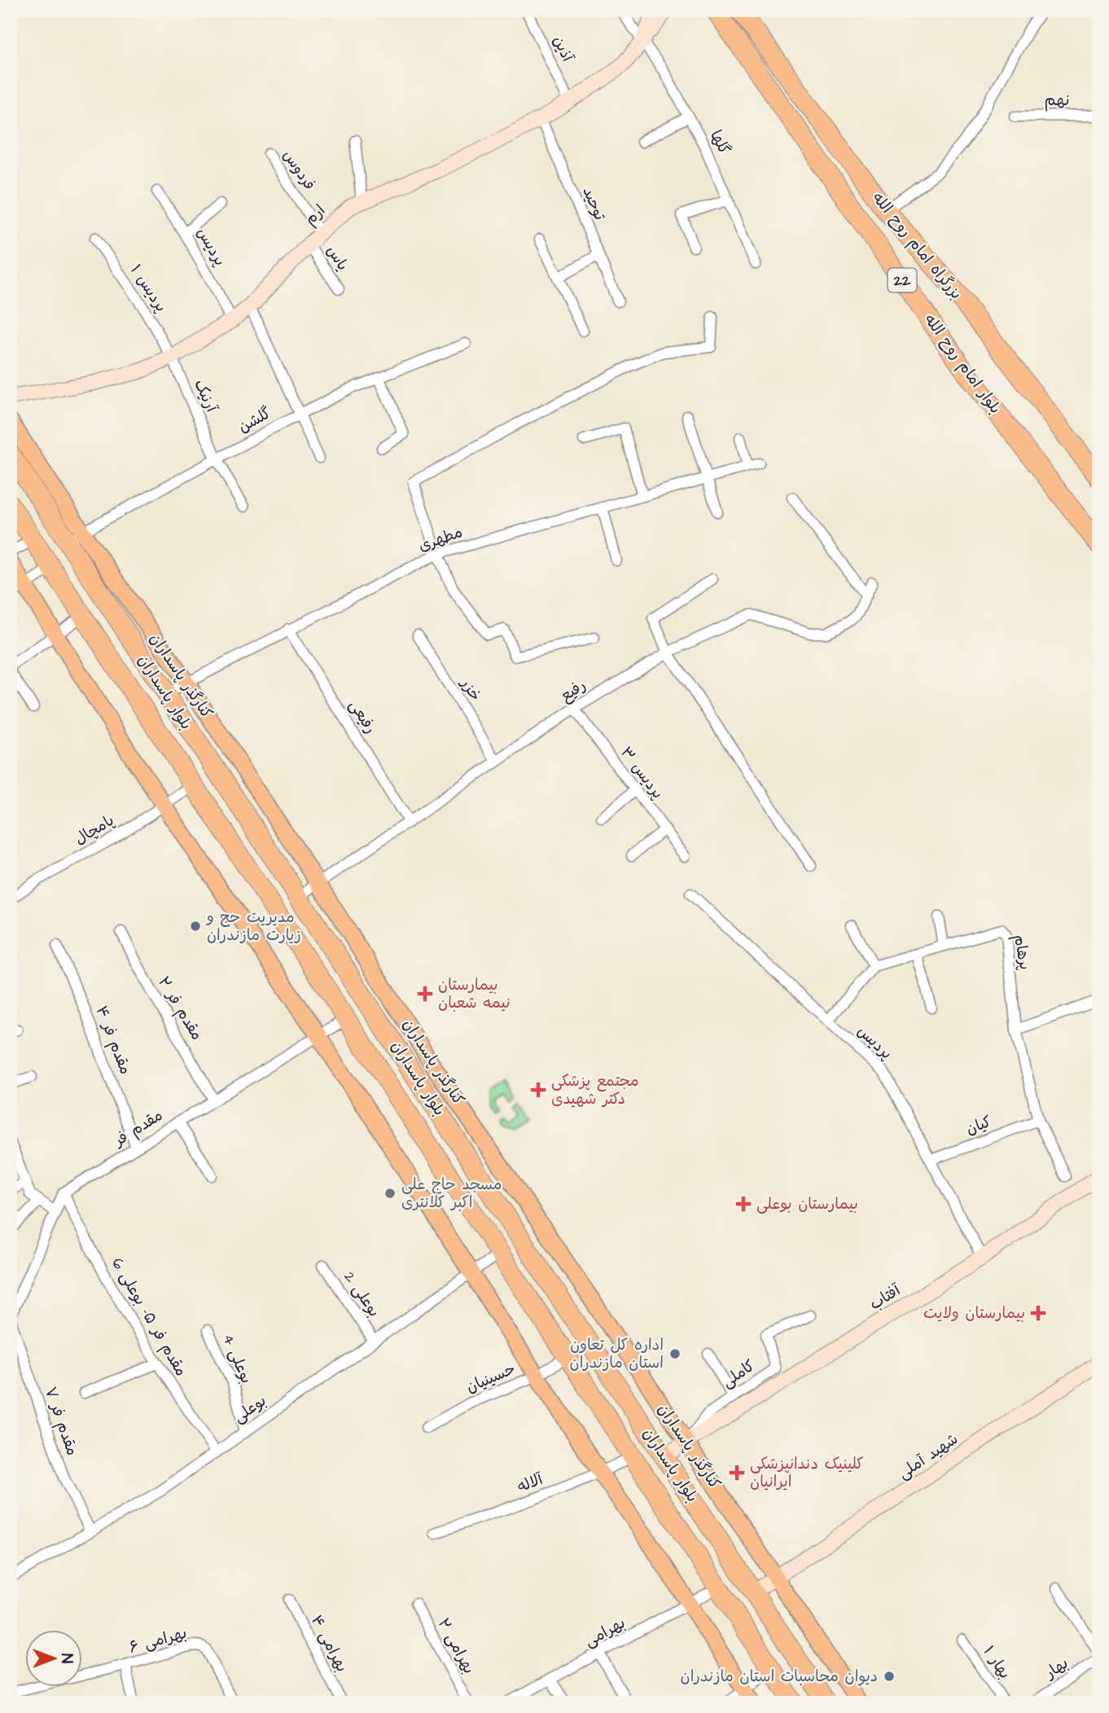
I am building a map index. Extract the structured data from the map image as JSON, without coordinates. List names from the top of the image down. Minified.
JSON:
{"streets":{"highway":["بزرگراه امام روح الله","22","بلوار امام روح الله","بلوار پاسداران"],"main road":["ارم","کنارگذر پاسداران","آفتاب","شهید آملی"],"street":["آذین","نهم","گلها","فردوس","توحید","پردیس","یاس","پردیس ۱","آرنیک","گلشن","مطهری","خزر","رفیع","رفیعی","پردیس ۳","پامچال","پرهام","مقدم فر ۲","مقدم فر ۴","کیان","مقدم فر","بوعلی 2","مقدم فر ۵- بوعلی 6","بوعلی 4","کاملی","حسینیان","بوعلی","مقدم فر ۷","آلاله","بهرامی","بهرامی ۶","بهرامی ۴","بهرامی ۲","بهار ۱","بهار"]},"crossings":[["آذین","ارم"],["گلها","ارم"],["فردوس","ارم"],["توحید","ارم"],["ارم","پردیس"],["ارم","یاس"],["ارم","پردیس ۱"],["ارم","آرنیک"],["پردیس","کیان"],["پردیس","آفتاب"],["پردیس ۱","آرنیک"],["آرنیک","گلشن"],["گلشن","کنارگذر پاسداران"],["گلشن","بلوار پاسداران"],["مطهری","کنارگذر پاسداران"],["مطهری","بلوار پاسداران"],["مطهری","رفیعی"],["کنارگذر پاسداران","رفیع"],["کنارگذر پاسداران","بلوار پاسداران"],["کنارگذر پاسداران","آفتاب"],["کنارگذر پاسداران","کاملی"],["کنارگذر پاسداران","شهید آملی"],["خزر","رفیع"],["رفیع","بلوار پاسداران"],["رفیع","رفیعی"],["رفیع","پردیس ۳"],["بلوار پاسداران","پامچال"],["بلوار پاسداران","مقدم فر"],["بلوار پاسداران","آفتاب"],["بلوار پاسداران","حسینیان"],["بلوار پاسداران","بوعلی"],["بلوار پاسداران","شهید آملی"],["بلوار پاسداران","آلاله"],["بلوار پاسداران","بهرامی"],["پرهام","کیان"],["مقدم فر ۲","مقدم فر"],["مقدم فر ۴","مقدم فر"],["مقدم فر","مقدم فر ۵- بوعلی 6"],["بوعلی 2","بوعلی"],["آفتاب","کاملی"],["مقدم فر ۵- بوعلی 6","بوعلی"],["بوعلی 4","بوعلی"],["بوعلی","مقدم فر ۷"]],"places":{"other":["مدیریت حج و زیارت مازندران","مسجد حاج علی اکبر کلانتری","اداره کل تعاون استان مازندران","دیوان محاسبات استان مازندران"],"health":["بیمارستان نیمه شعبان","مجتمع پزشکی دکتر شهیدی","بیمارستان بوعلی","بیمارستان ولایت","کلینیک دندانپزشکی ایرانیان"]},"north":"right"}
